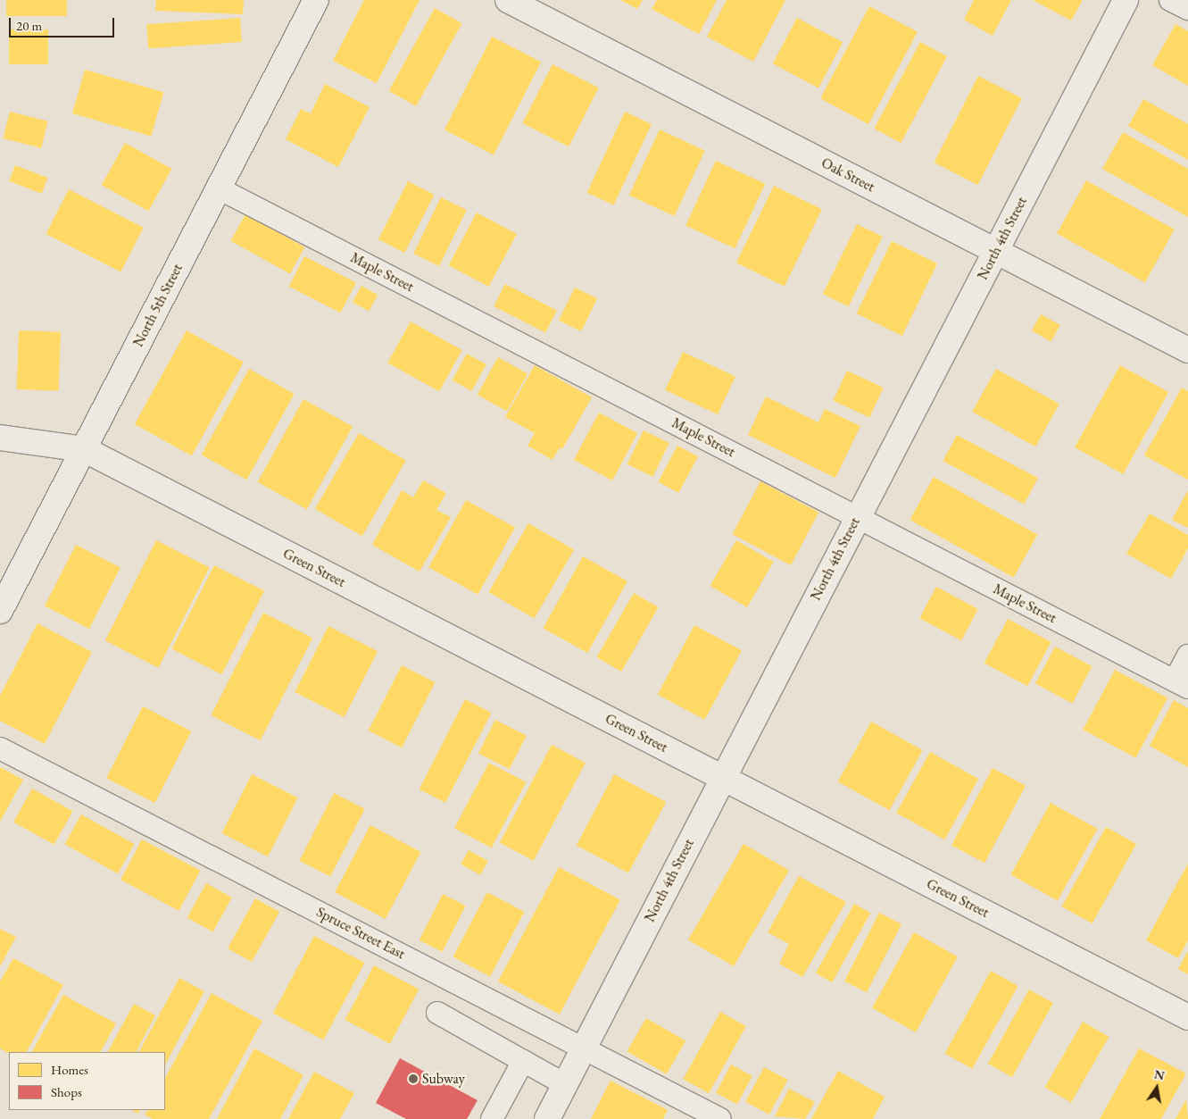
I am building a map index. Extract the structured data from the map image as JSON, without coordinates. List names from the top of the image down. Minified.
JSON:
{"streets":{"street":["Oak Street","North 4th Street","North 5th Street","Green Street"],"lane":["Maple Street","Spruce Street East"]},"crossings":[["Oak Street","North 4th Street"],["North 4th Street","Maple Street"],["North 4th Street","Green Street"],["North 4th Street","Spruce Street East"],["Maple Street","North 5th Street"],["North 5th Street","Green Street"]],"places":["Subway"],"legend":["Homes","Shops"],"scale_bar":"20 m","north":"top"}
